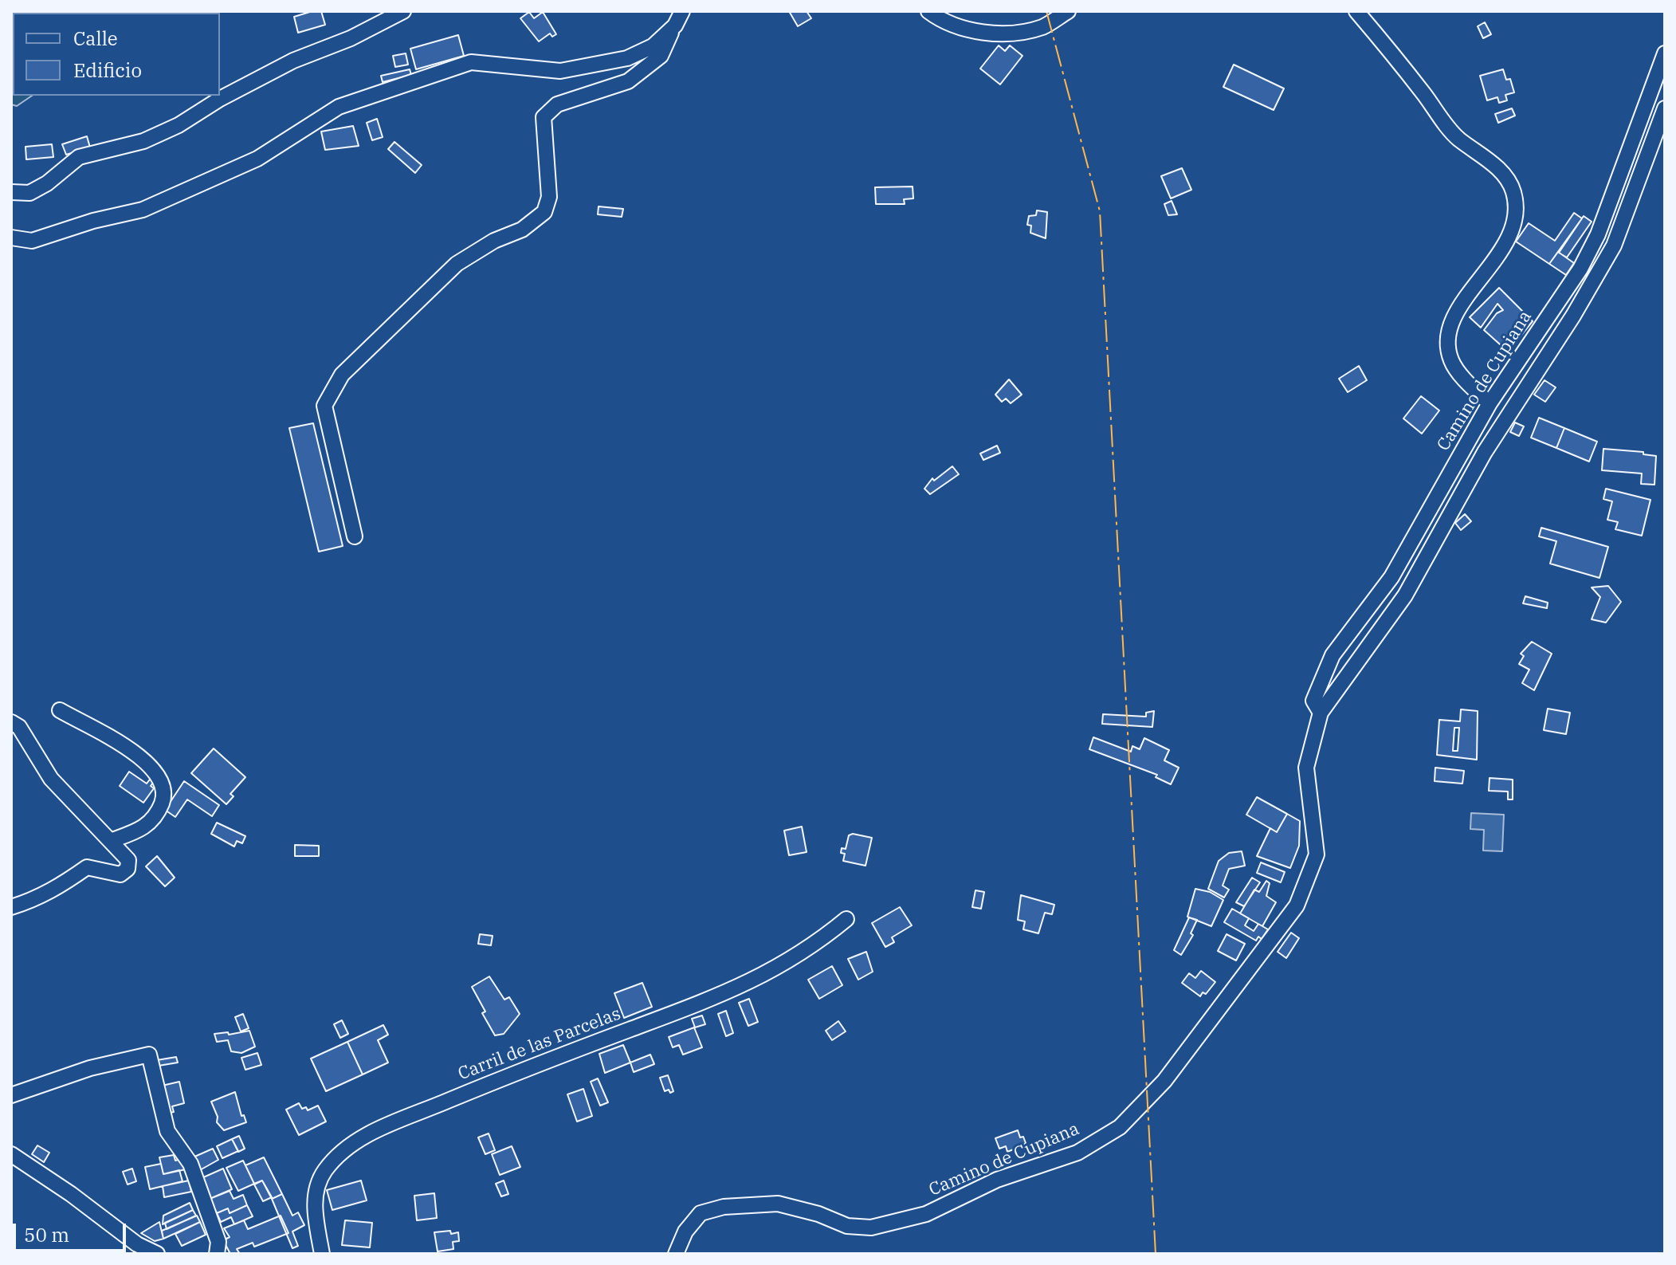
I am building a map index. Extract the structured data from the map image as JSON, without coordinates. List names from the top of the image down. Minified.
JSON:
{"streets":{"street":["Camino de Cupiana","Carril de las Parcelas"]},"legend":["Calle","Edificio"],"scale_bar":"50 m"}
